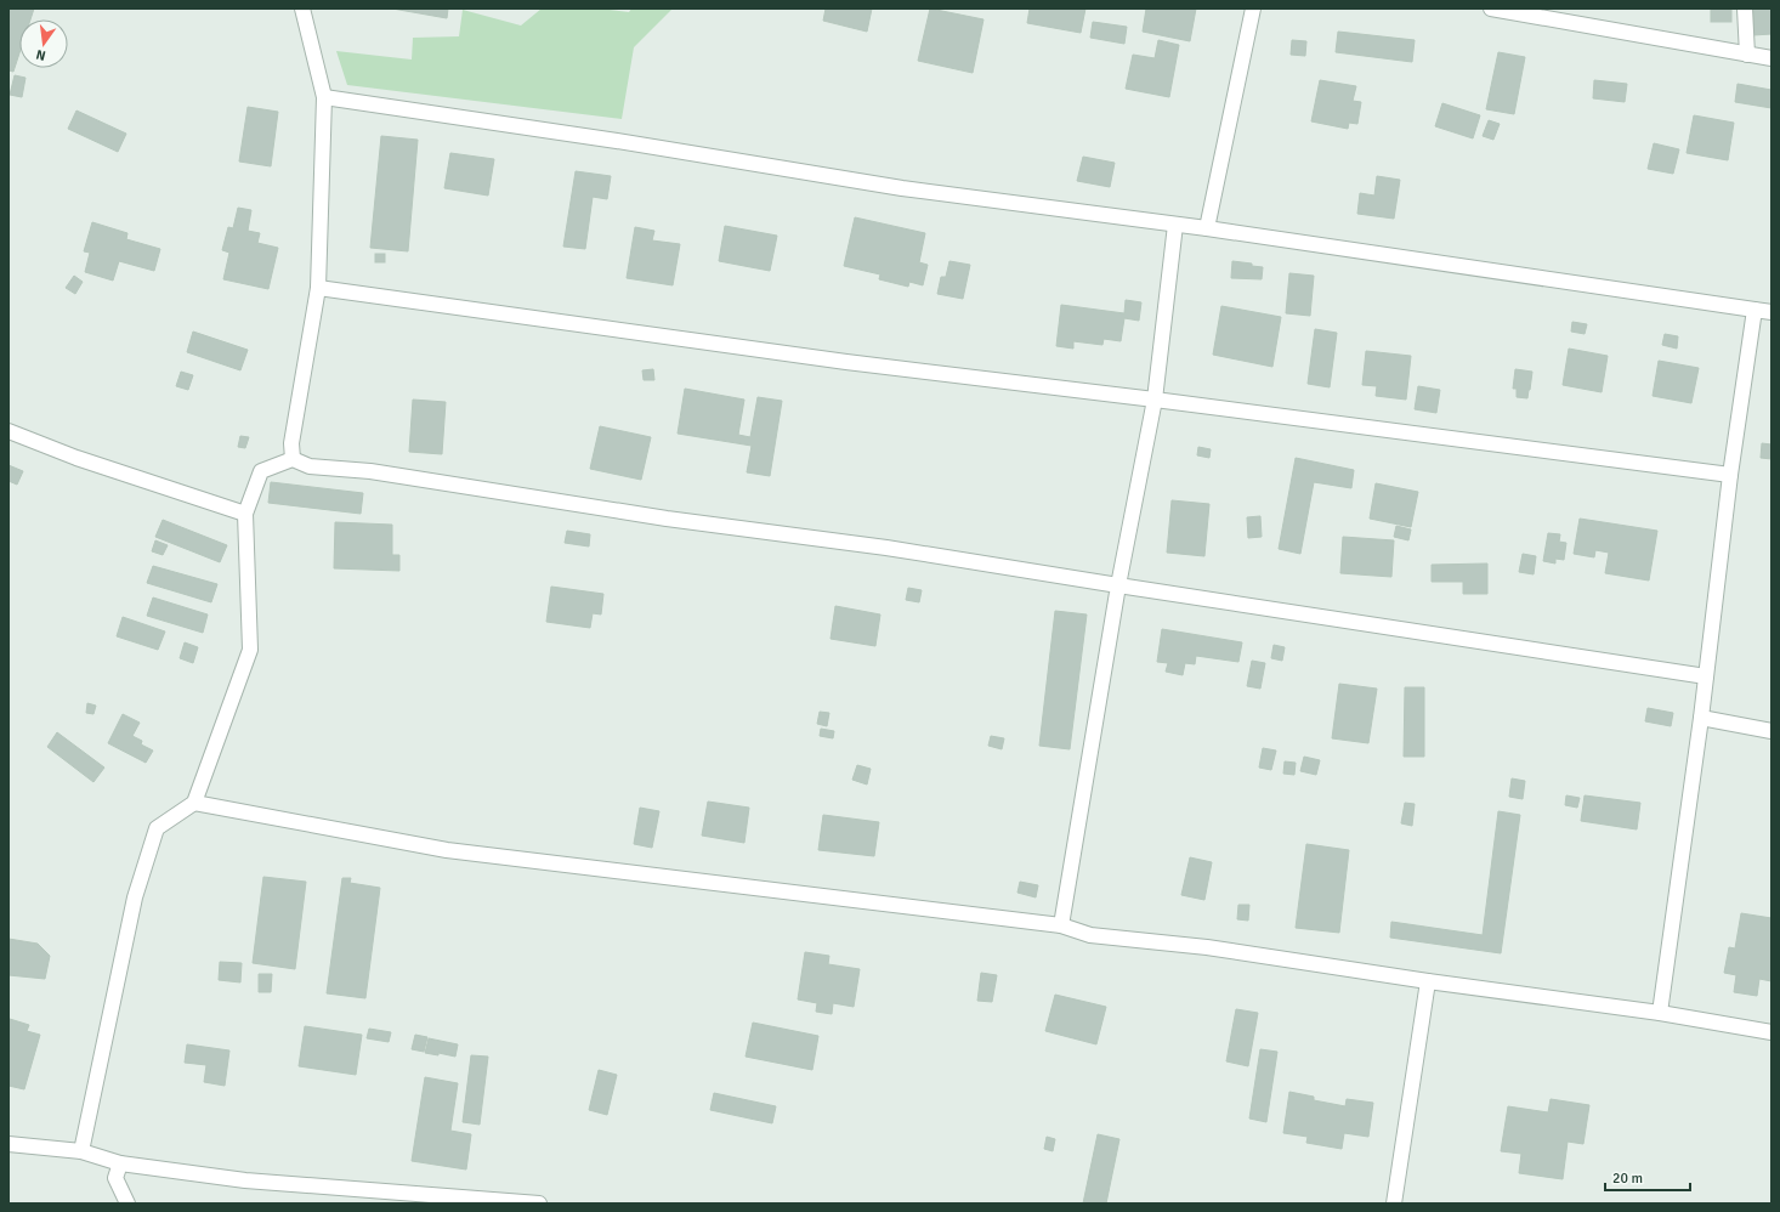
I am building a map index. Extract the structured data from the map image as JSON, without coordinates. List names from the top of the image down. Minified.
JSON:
{"scale_bar":"20 m","north":"bottom"}
